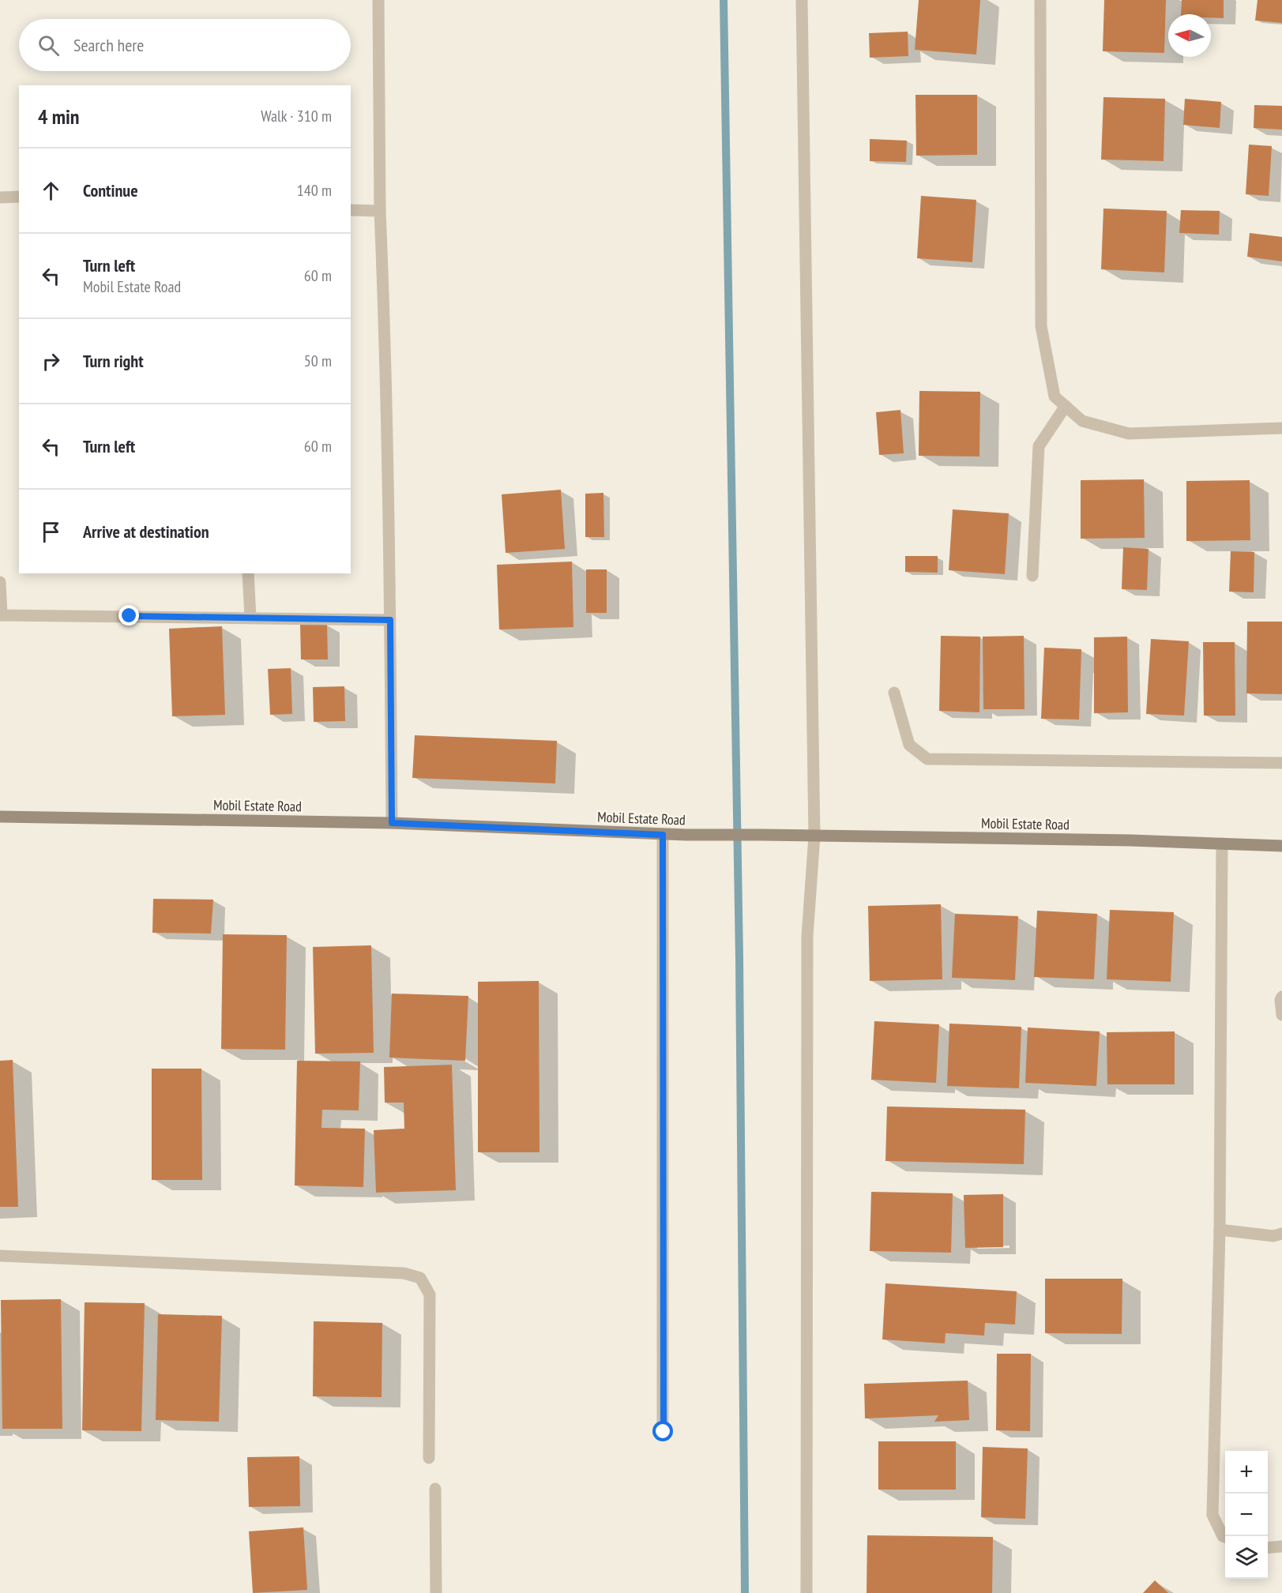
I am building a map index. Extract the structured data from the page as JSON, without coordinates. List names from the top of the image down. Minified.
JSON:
{"streets":{"main road":["Mobil Estate Road"]},"north":"left","page":{"search":"Search here","heading":["4 min","Walk · 310 m"],"list":[["Continue","140 m"],["Turn left","Mobil Estate Road","60 m"],["Turn right","50 m"],["Turn left","60 m"],"Arrive at destination"],"map_buttons":["+","−"]}}
